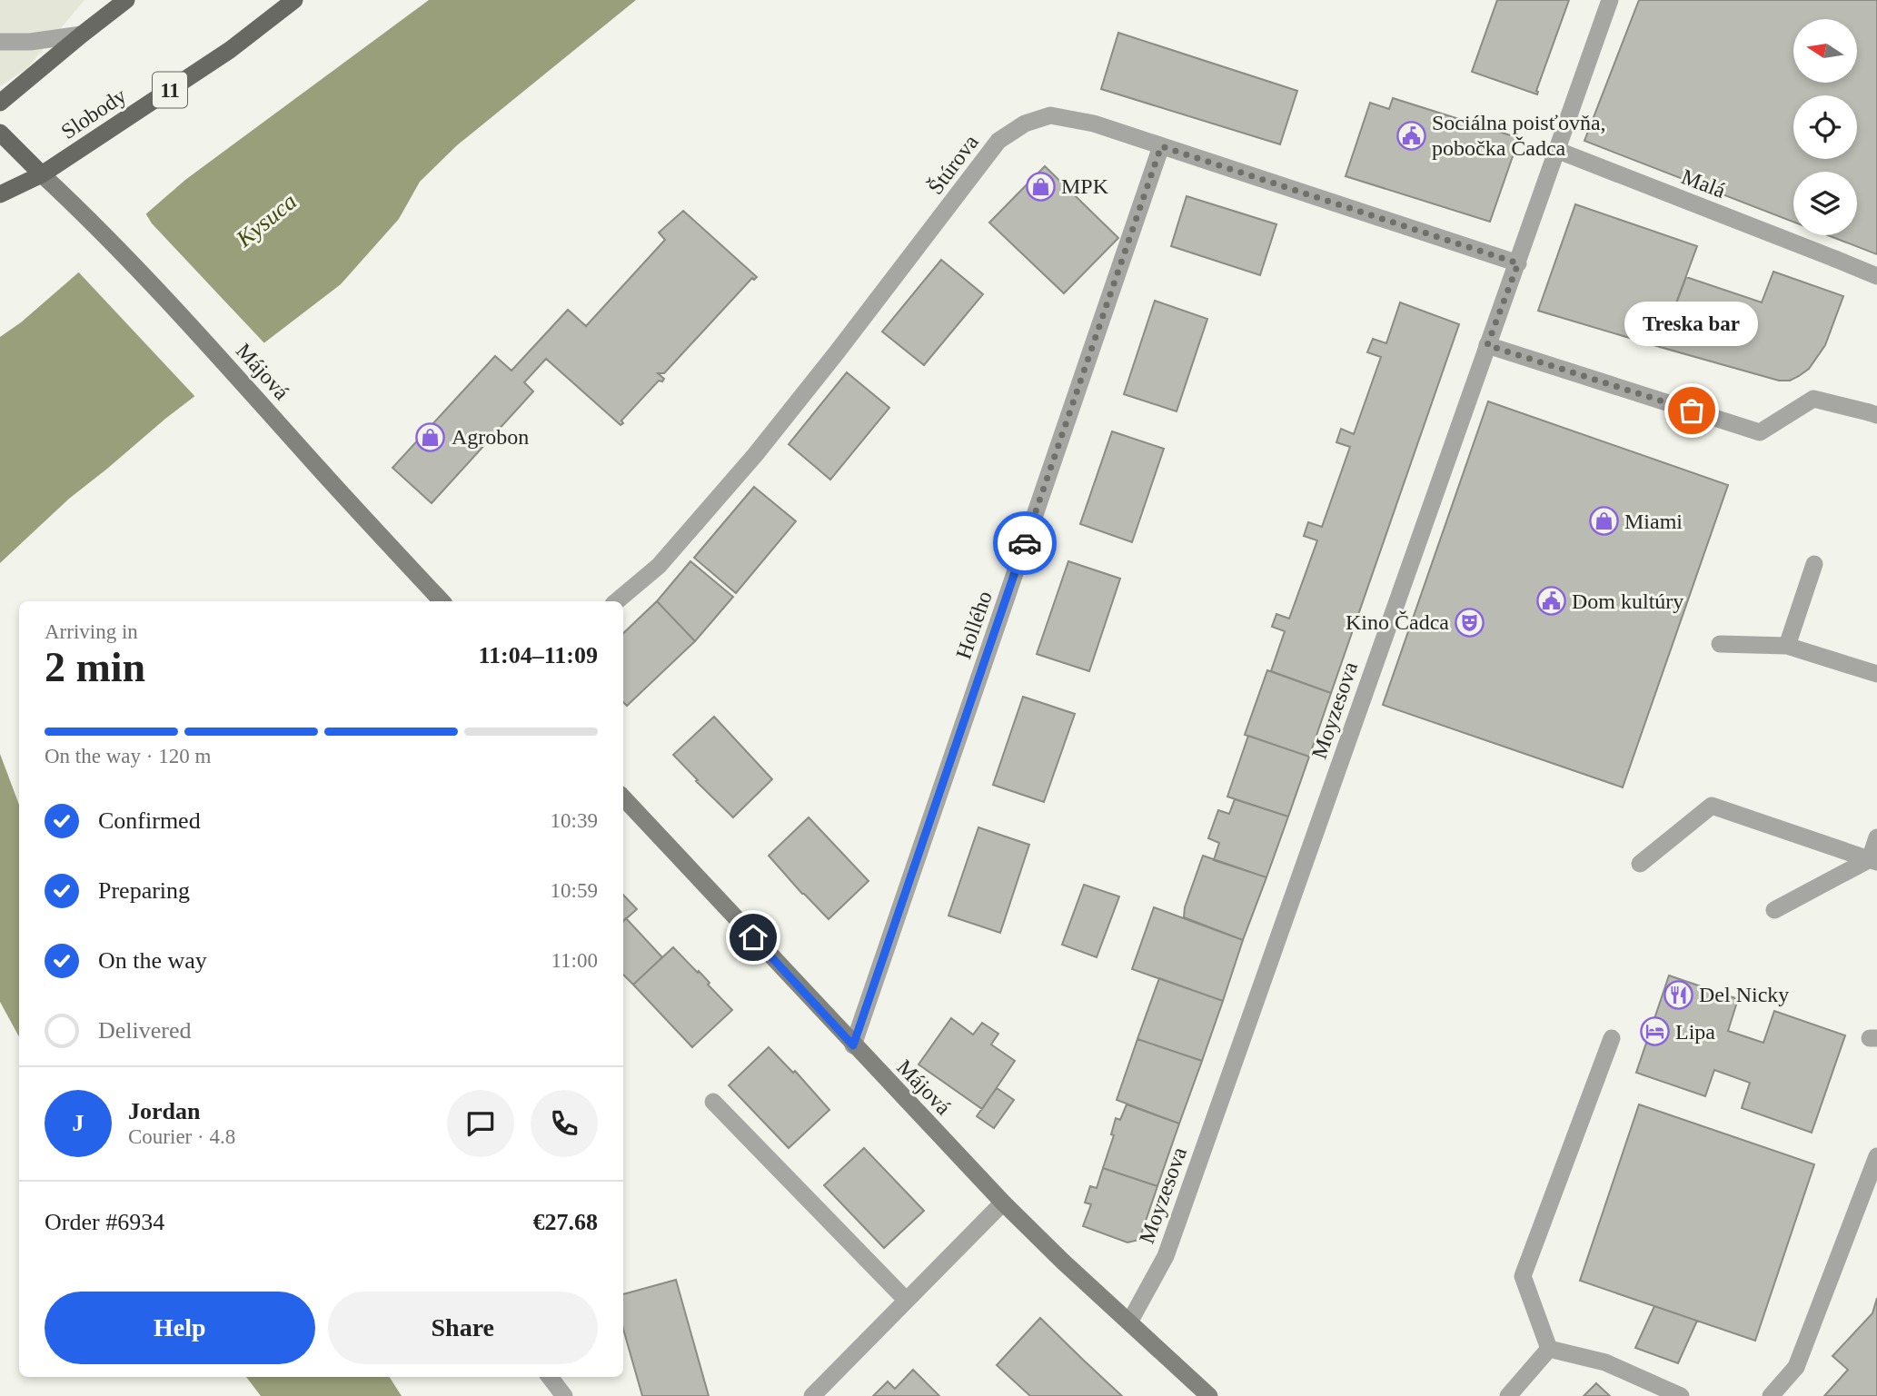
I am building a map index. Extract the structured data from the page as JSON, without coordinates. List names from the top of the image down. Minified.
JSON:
{"streets":{"main road":["11","Slobody","Májová"],"street":["Štúrova","Malá","Hollého","Moyzesova"]},"crossings":[["11","Slobody"],["11","Májová"],["Slobody","Májová"],["Štúrova","Hollého"],["Štúrova","Moyzesova"],["Malá","Moyzesova"],["Májová","Hollého"],["Májová","Moyzesova"]],"water":["Kysuca"],"places":{"public building":["Sociálna poisťovňa, pobočka Čadca","Dom kultúry"],"shop":["MPK","Agrobon","Miami"],"other":["Treska bar"],"theatre":["Kino Čadca"],"restaurant":["Del Nicky"],"hotel":["Lipa"]},"north":"left","page":{"bubble":"Treska bar","heading":["2 min","Arriving in","11:04–11:09"],"panel":["Jordan","Courier · 4.8","Order #6934","€27.68"],"bar":"On the way · 120 m","list":[["Confirmed","10:39"],["Preparing","10:59"],["On the way","11:00"],"Delivered"],"round":"J","buttons":["Help","Share"]}}
